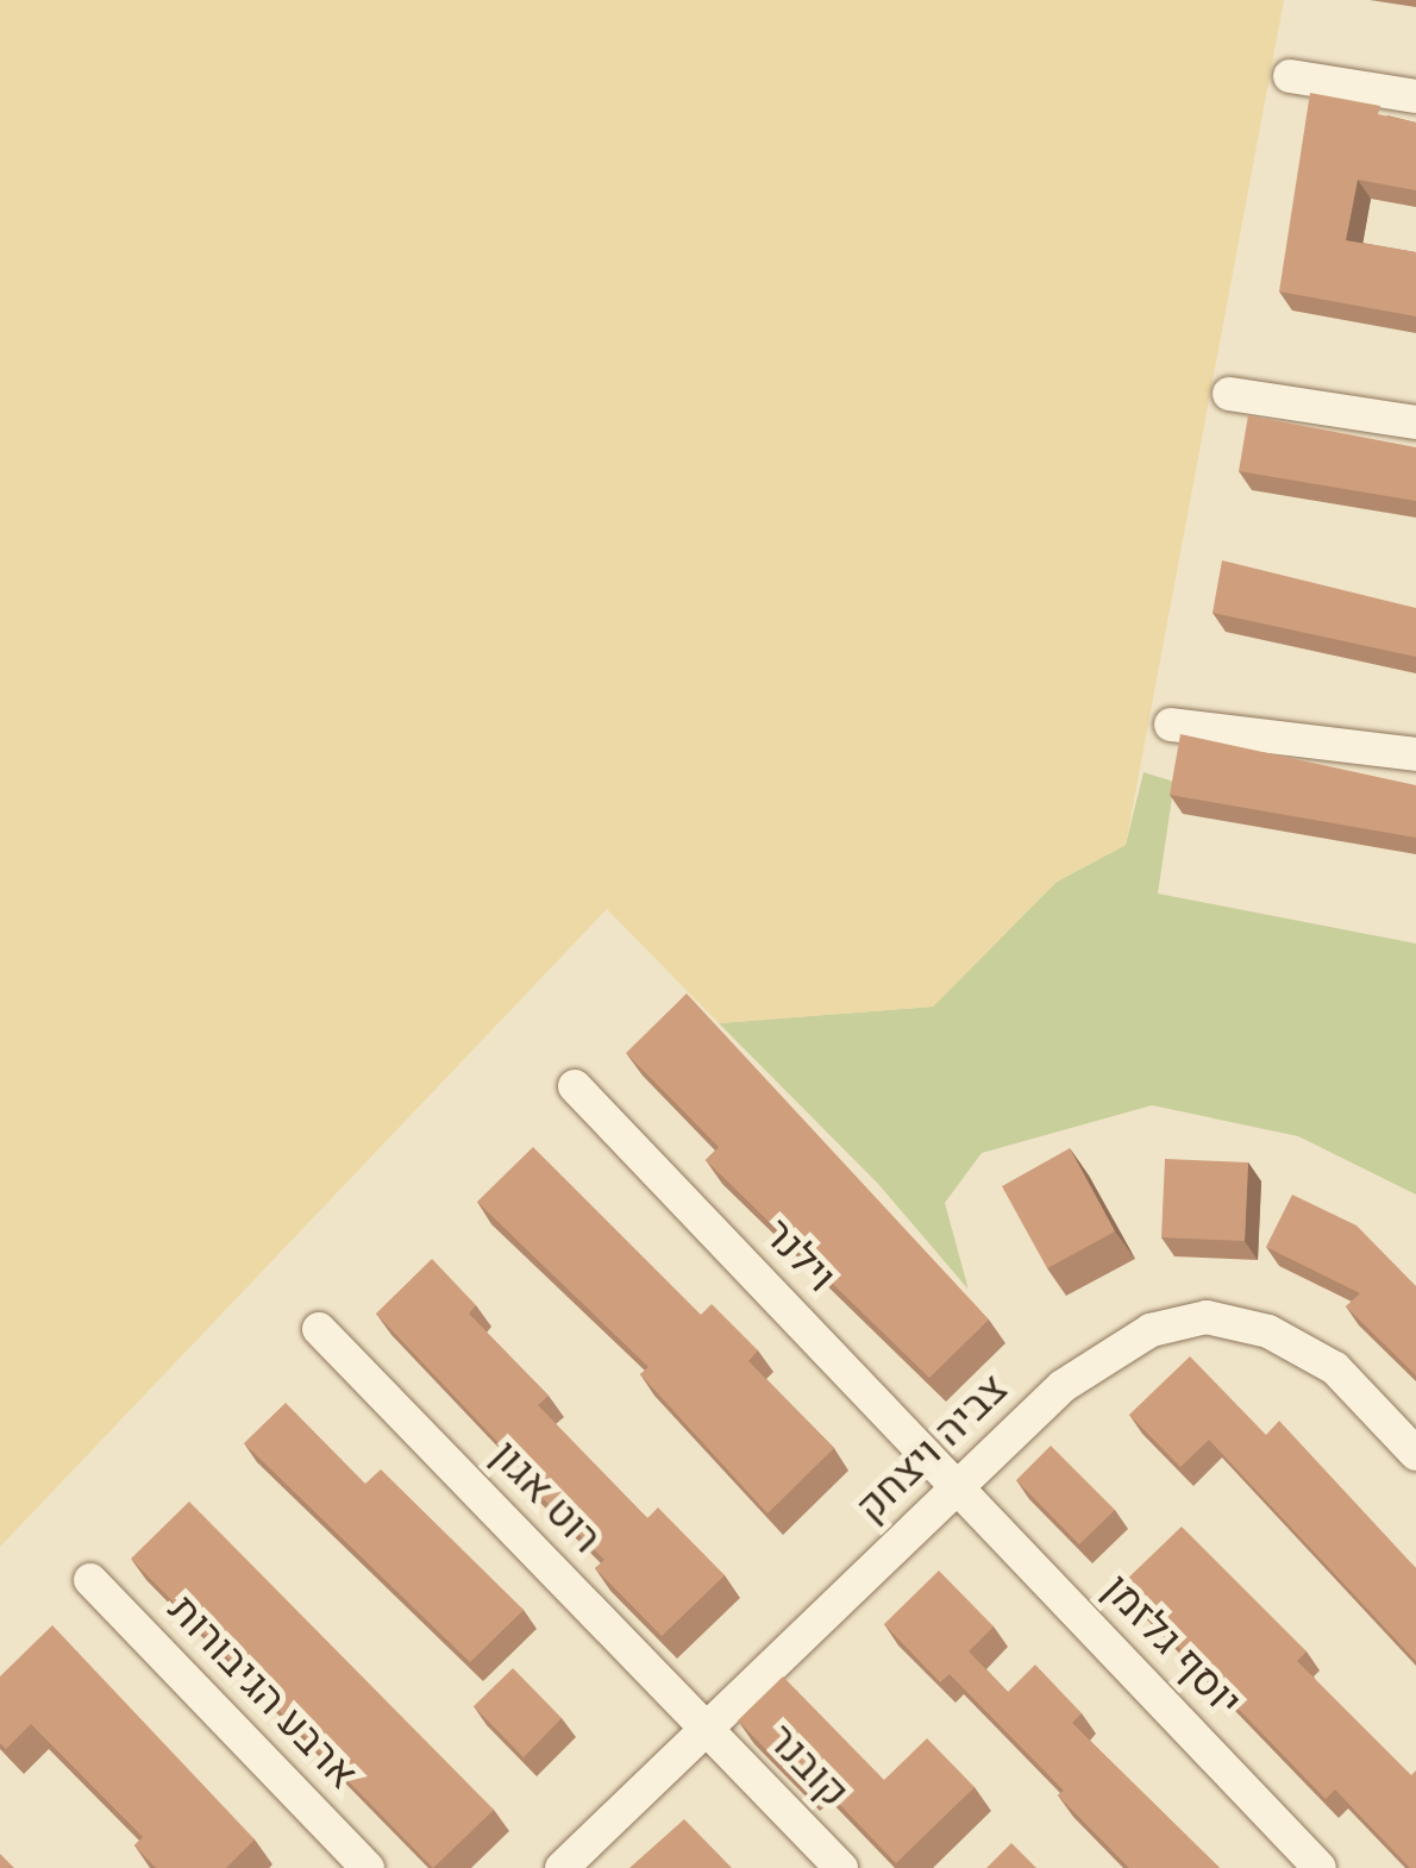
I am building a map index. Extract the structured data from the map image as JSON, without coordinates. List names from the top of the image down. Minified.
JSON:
{"streets":{"street":["וילנר","צביה ויצחק","רוט אגון","יוסף גלזמן","ארבע הגיבורות","קובנר"]},"crossings":[["וילנר","צביה ויצחק"],["וילנר","יוסף גלזמן"],["צביה ויצחק","רוט אגון"],["צביה ויצחק","יוסף גלזמן"],["צביה ויצחק","קובנר"],["רוט אגון","קובנר"]]}
